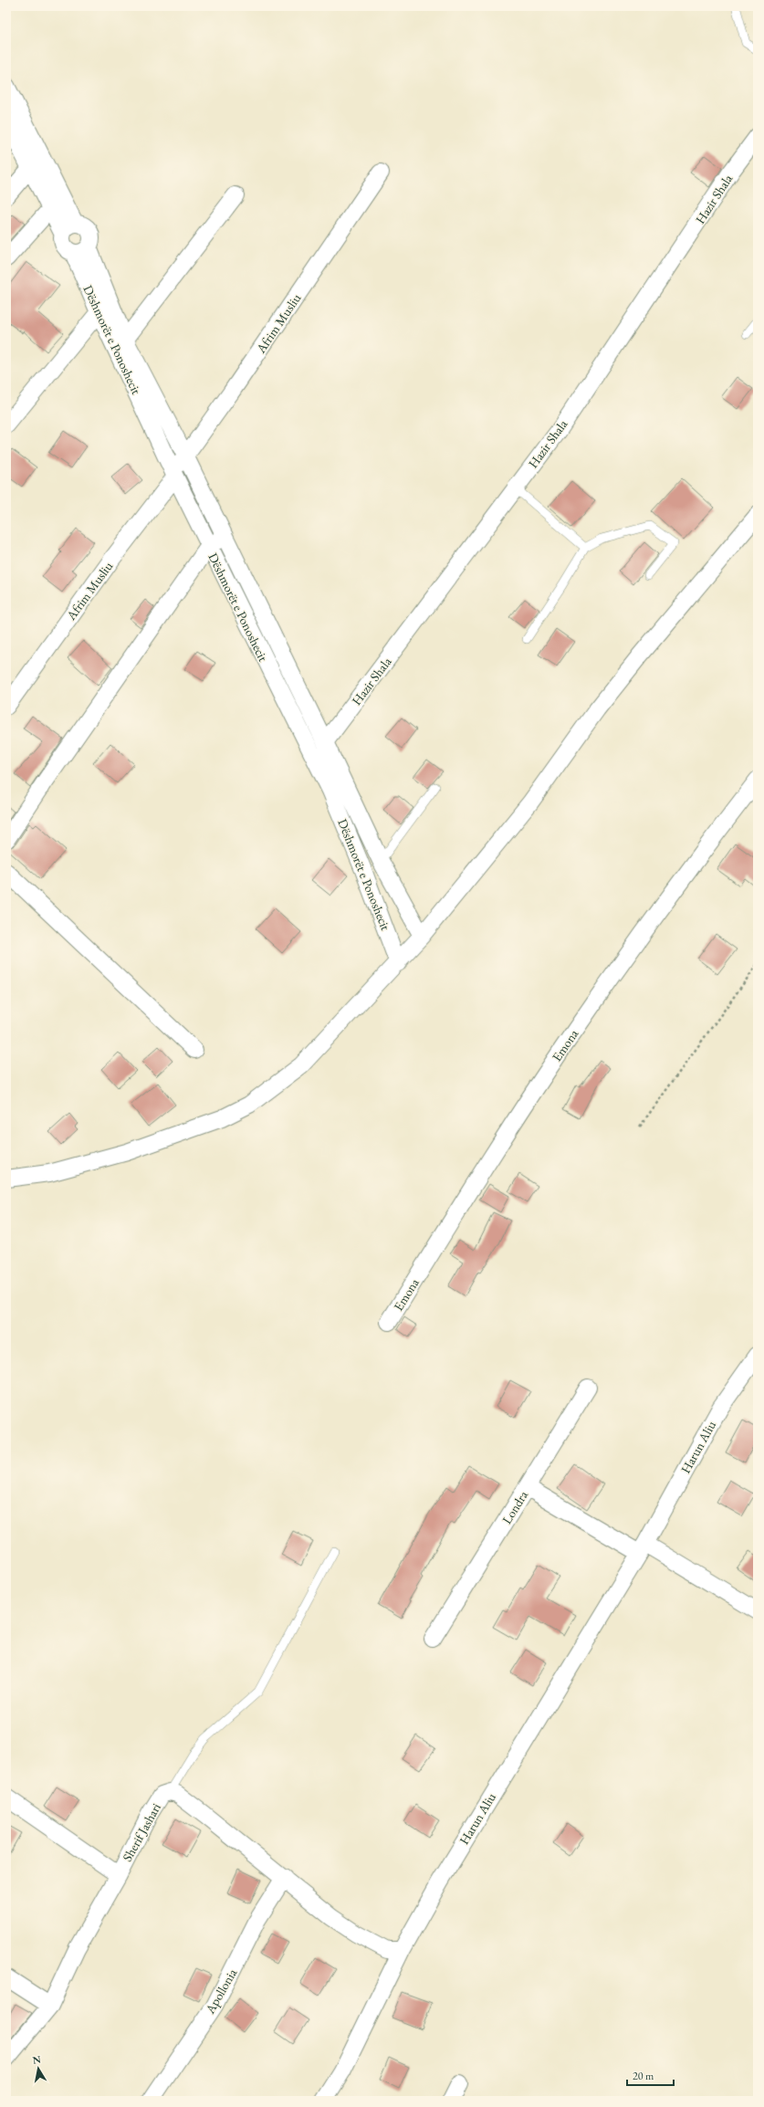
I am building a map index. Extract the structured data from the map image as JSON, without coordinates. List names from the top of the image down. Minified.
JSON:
{"streets":{"street":["Hazir Shala","Afrim Musliu","Dëshmorët e Ponoshecit","Emona","Harun Aliu","Londra","Sherif Jashari","Apollonia"]},"crossings":[["Hazir Shala","Dëshmorët e Ponoshecit"],["Afrim Musliu","Dëshmorët e Ponoshecit"],["Harun Aliu","Londra"],["Harun Aliu","Sherif Jashari"],["Sherif Jashari","Apollonia"]],"scale_bar":"20 m","north":"top"}
